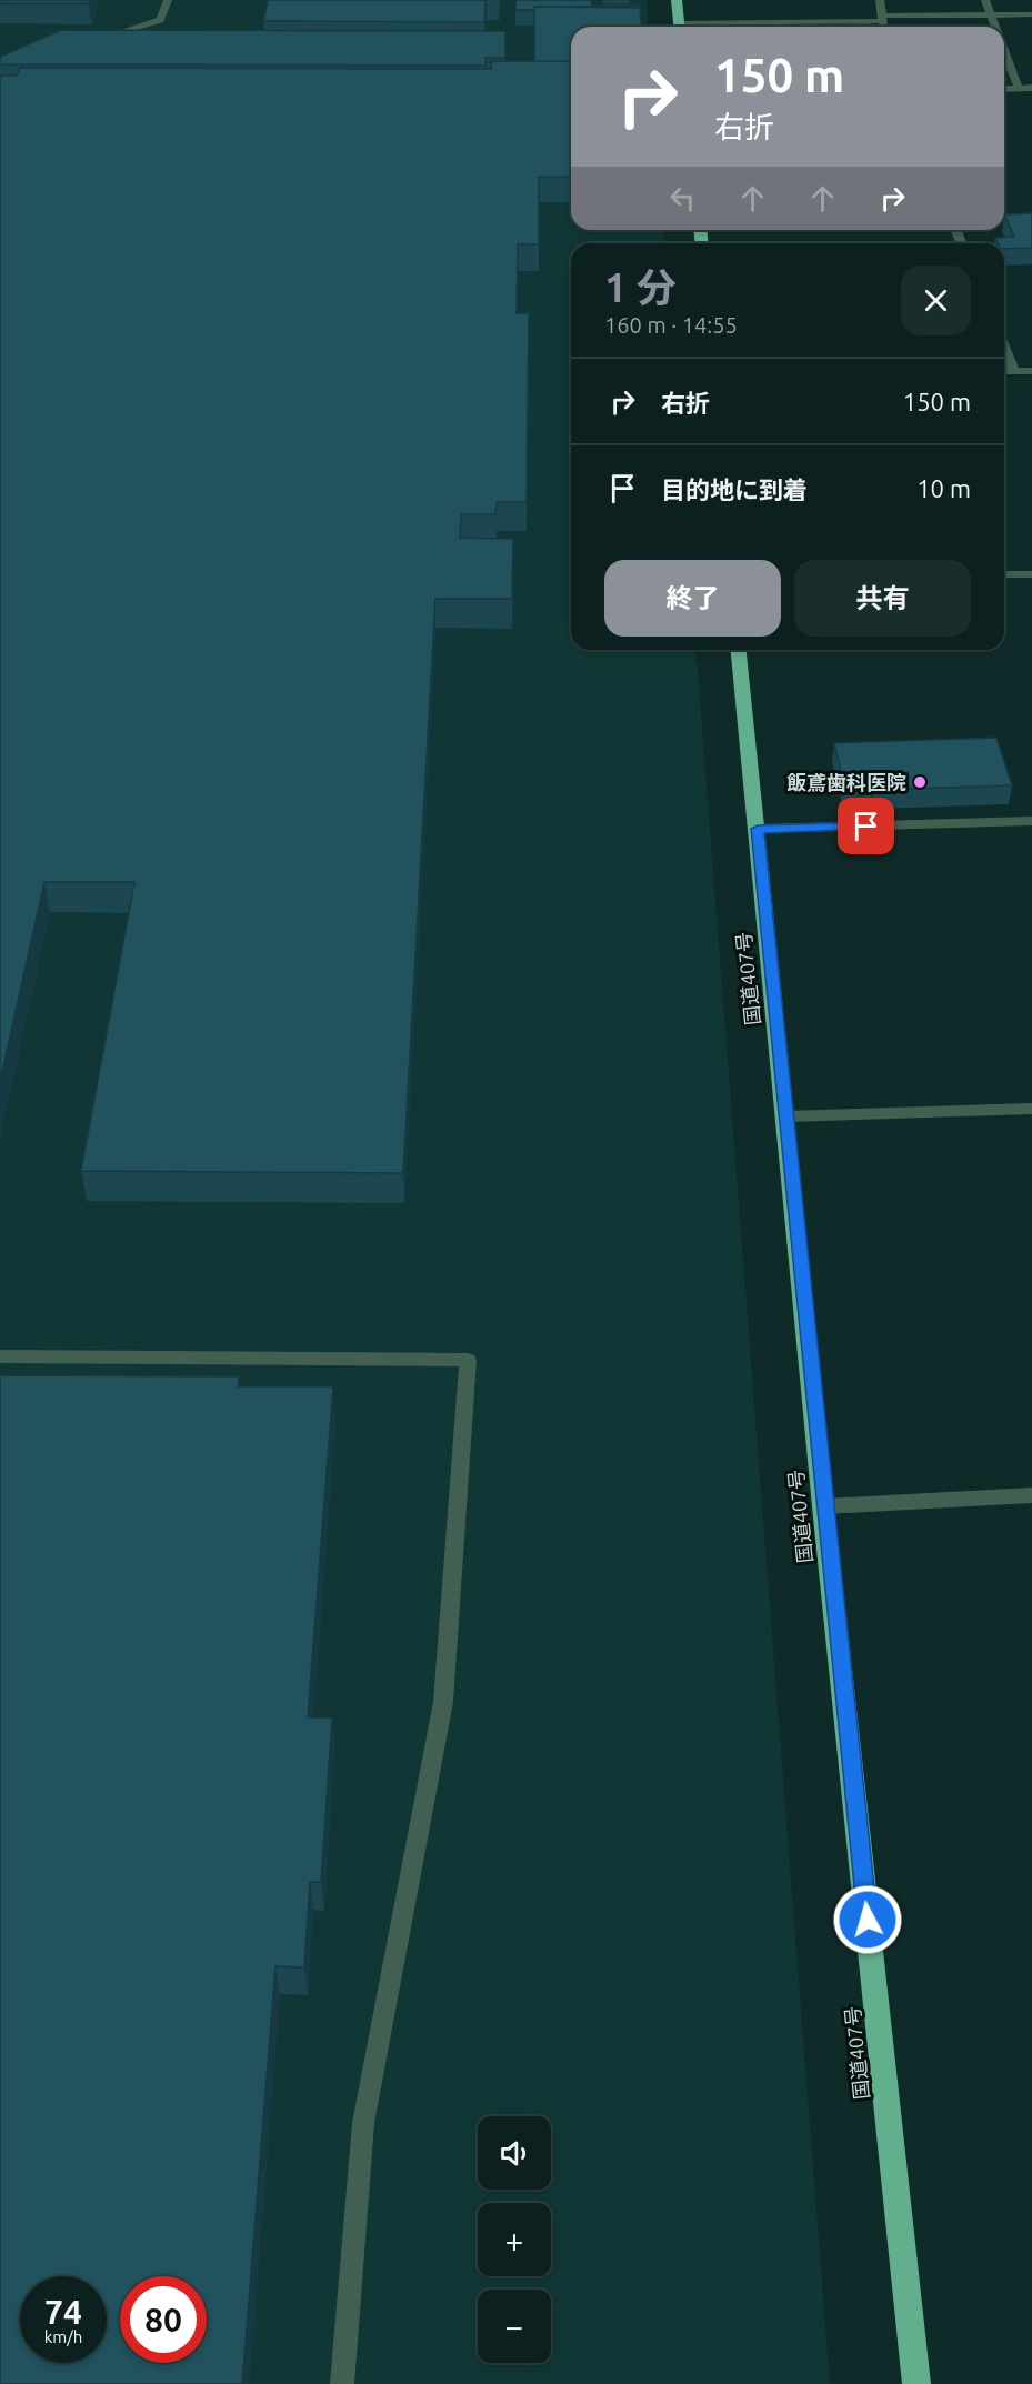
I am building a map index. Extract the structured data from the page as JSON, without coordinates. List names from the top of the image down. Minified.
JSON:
{"streets":{"highway":["国道407号"]},"places":["飯鳶歯科医院"],"page":{"turn":["150 m","右折"],"heading":["1 分","160 m · 14:55"],"list":[{"name":"右折","value":"150 m"},{"name":"目的地に到着","value":"10 m"}],"buttons":["終了","共有"],"map_buttons":["+","−"],"speed":"74 km/h","limit":"80"}}
